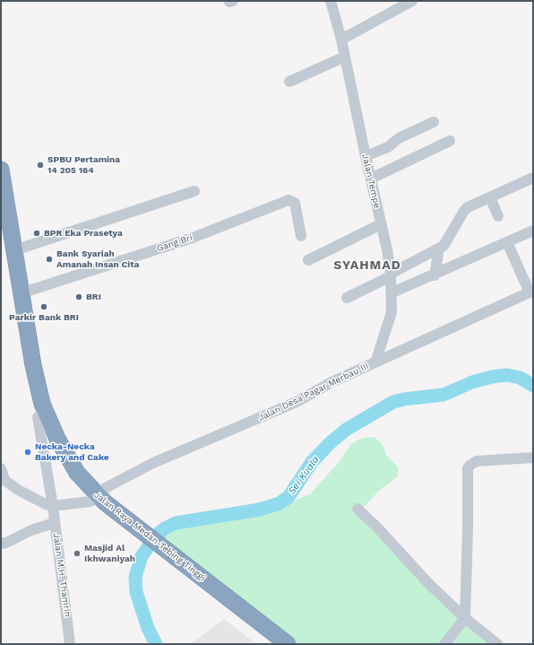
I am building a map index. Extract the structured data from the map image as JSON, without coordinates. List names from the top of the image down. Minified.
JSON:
{"streets":{"highway":["Jalan Raya Medan-Tebing Tinggi"],"street":["Jalan Tempe","Gang Bri","Jalan Desa Pagar Merbau III","Jalan M.H. Thamrin"]},"crossings":[["Jalan Tempe","Jalan Desa Pagar Merbau III"],["Gang Bri","Jalan Raya Medan-Tebing Tinggi"],["Jalan Desa Pagar Merbau III","Jalan Raya Medan-Tebing Tinggi"],["Jalan Raya Medan-Tebing Tinggi","Jalan M.H. Thamrin"]],"districts":["SYAHMAD"],"water":["Sei Kuala"],"places":["SPBU Pertamina 14 205 164","BPR Eka Prasetya","Bank Syariah Amanah Insan Cita","BRI","Parkir Bank BRI","Necka-Necka Bakery and Cake","Masjid Al Ikhwaniyah"]}
